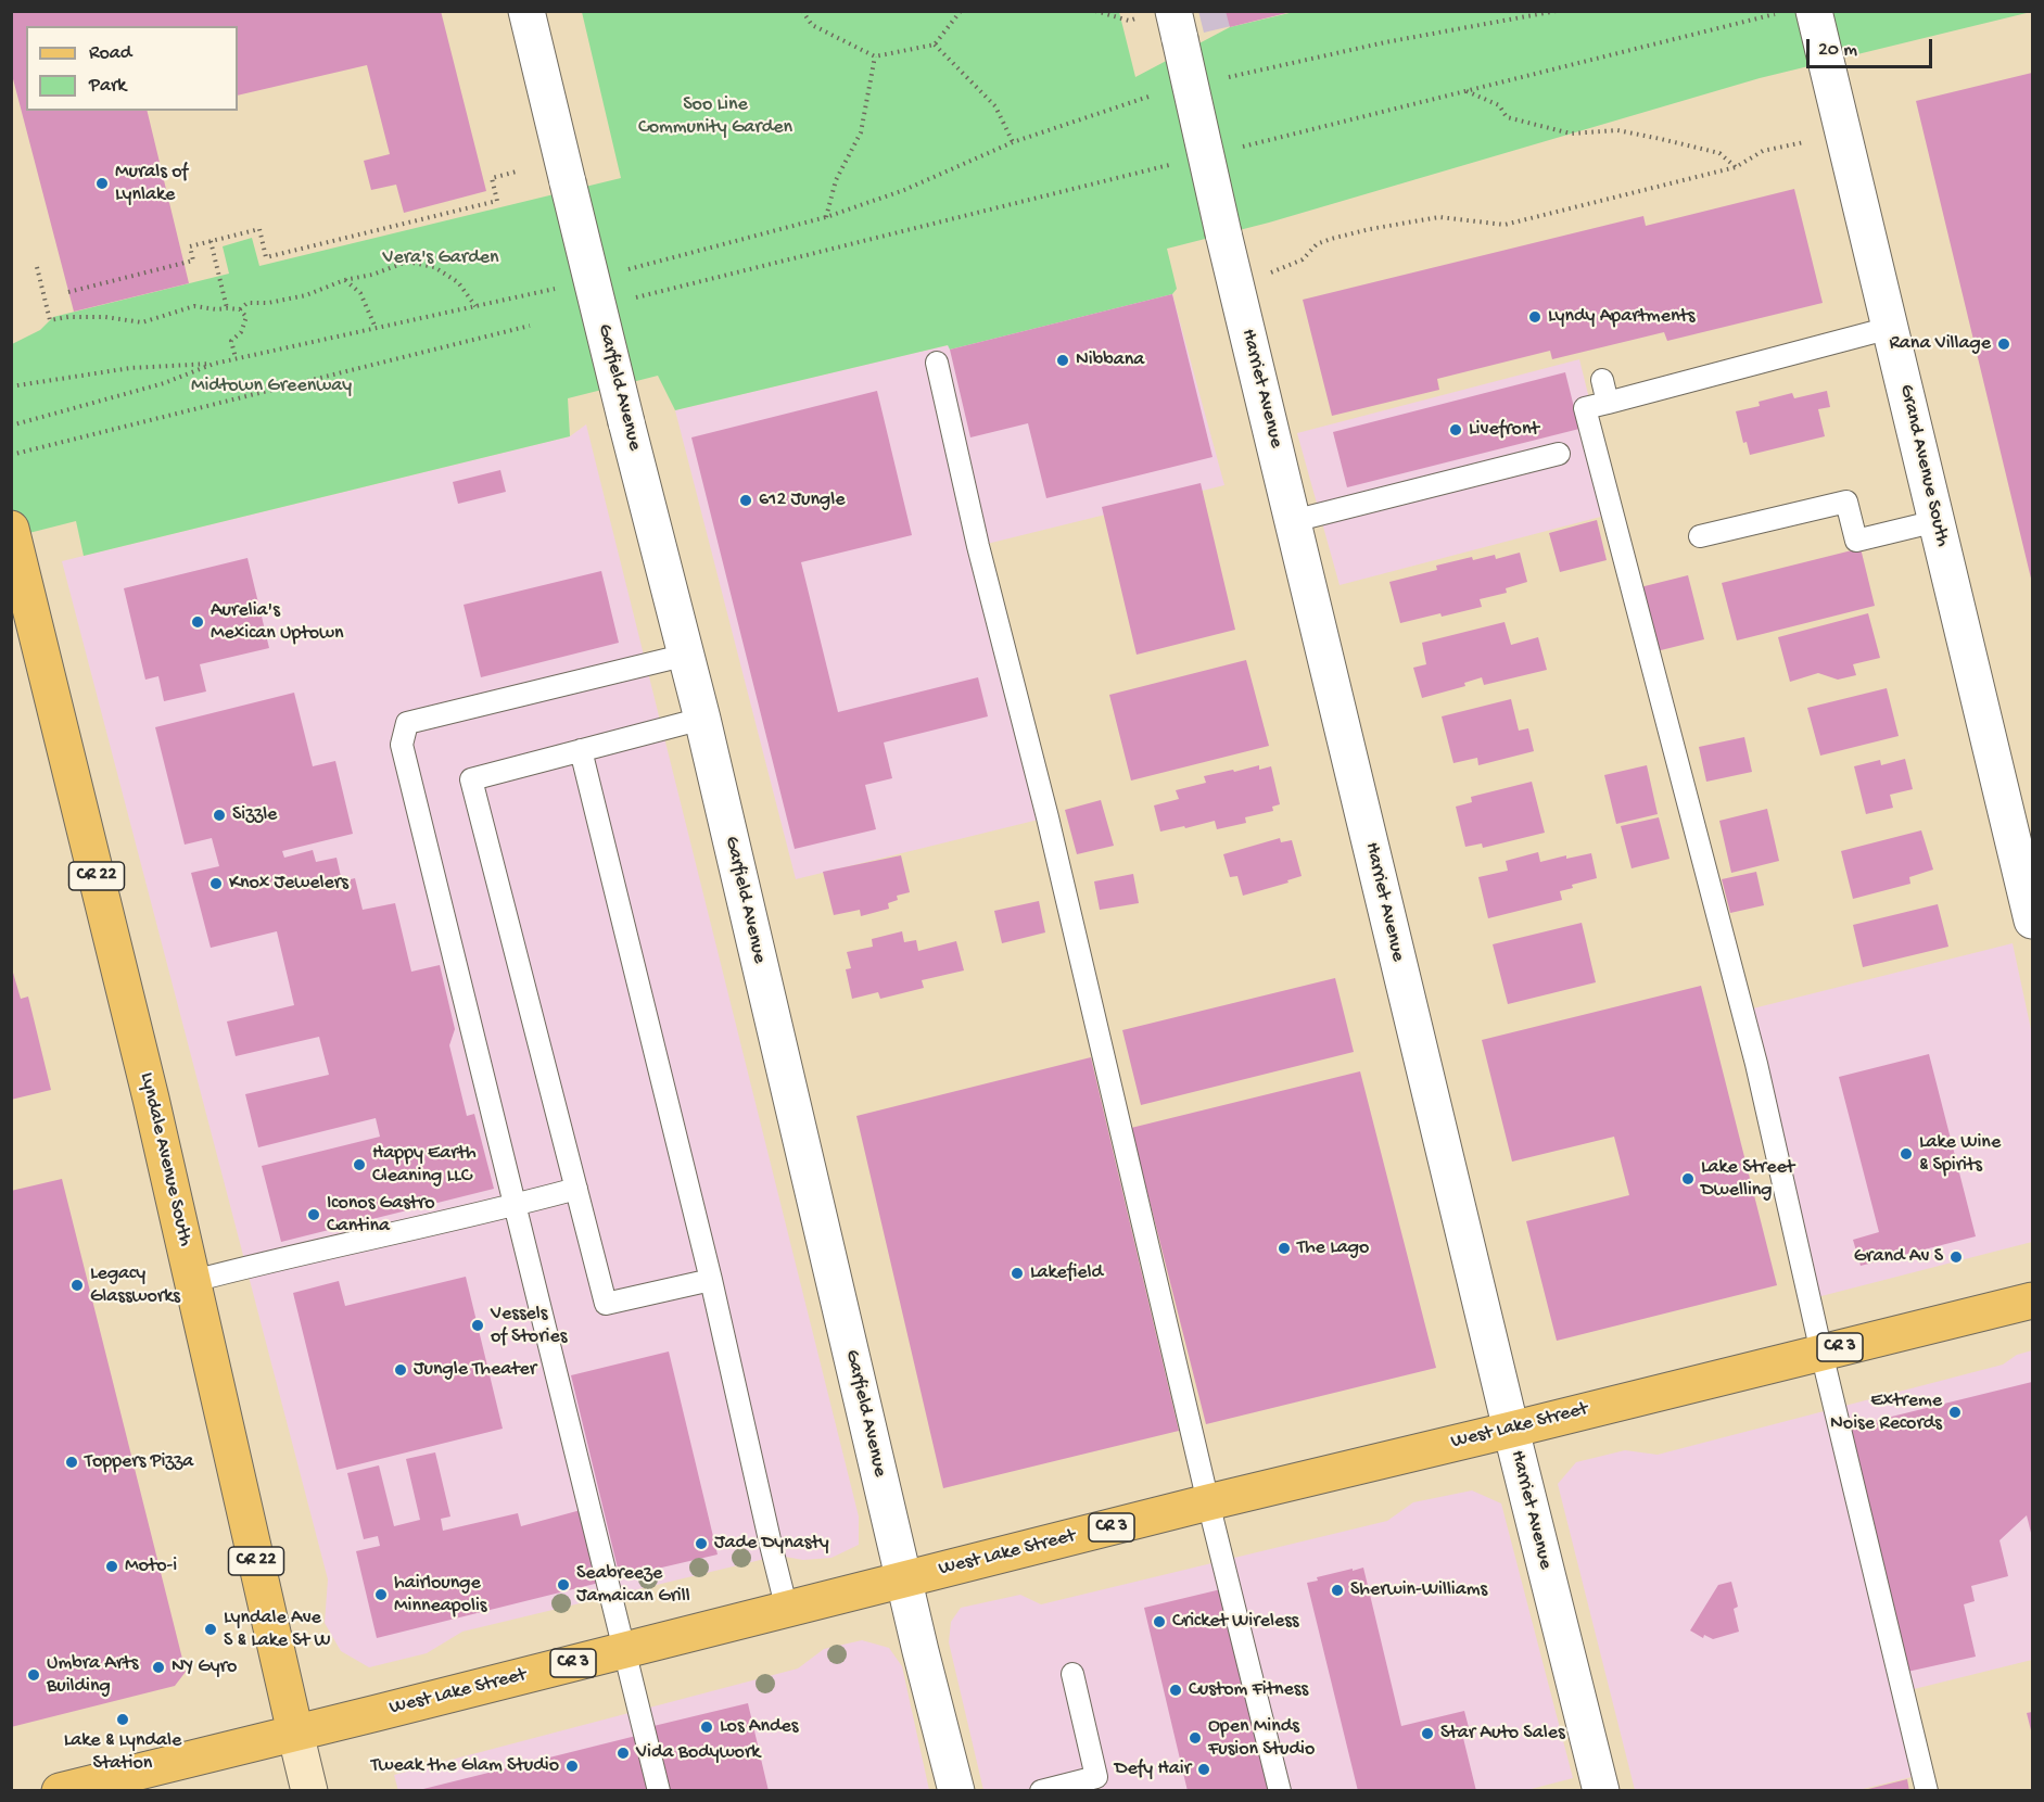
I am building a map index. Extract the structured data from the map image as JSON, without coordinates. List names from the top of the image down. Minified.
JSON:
{"streets":{"main road":["CR 22","Lyndale Avenue South","CR 3","West Lake Street"],"street":["Garfield Avenue","Harriet Avenue","Grand Avenue South"]},"crossings":[["Garfield Avenue","West Lake Street"],["Harriet Avenue","West Lake Street"],["Lyndale Avenue South","West Lake Street"]],"parks":["Soo Line Community Garden","Vera's Garden","Midtown Greenway"],"places":["Murals of Lynlake","Lyndy Apartments","Rana Village","Nibbana","Livefront","612 Jungle","Aurelia's Mexican Uptown","Sizzle","Knox Jewelers","Lake Wine & Spirits","Happy Earth Cleaning LLC","Lake Street Dwelling","Iconos Gastro Cantina","The Lago","Grand Av S","Lakefield","Legacy Glassworks","Vessels of Stories","Jungle Theater","Extreme Noise Records","Toppers Pizza","Jade Dynasty","Moto-i","Seabreeze Jamaican Grill","Sherwin-Williams","hairlounge Minneapolis","Cricket Wireless","Lyndale Ave S & Lake St W","NY Gyro","Umbra Arts Building","Custom Fitness","Lake & Lyndale Station","Los Andes","Star Auto Sales","Open Minds Fusion Studio","Vida Bodywork","Tweak the Glam Studio","Defy Hair"],"legend":["Road","Park"],"scale_bar":"20 m"}
